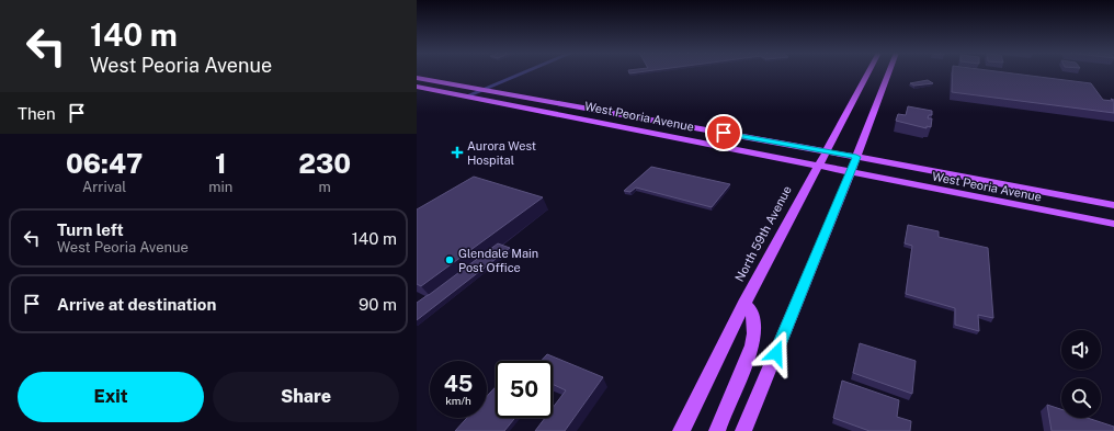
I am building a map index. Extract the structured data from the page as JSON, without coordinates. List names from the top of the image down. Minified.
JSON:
{"streets":{"main road":["West Peoria Avenue","North 59th Avenue"]},"crossings":[["West Peoria Avenue","North 59th Avenue"]],"places":{"health":["Aurora West Hospital"],"other":["Glendale Main Post Office"]},"page":{"turn":["140 m","West Peoria Avenue"],"then":"Then","eta":["06:47","Arrival","1","min","230","m"],"list":[{"name":"Turn left","note":"West Peoria Avenue","value":"140 m"},{"name":"Arrive at destination","value":"90 m"}],"speed":"45 km/h","limit":"50","buttons":["Exit","Share"]}}
